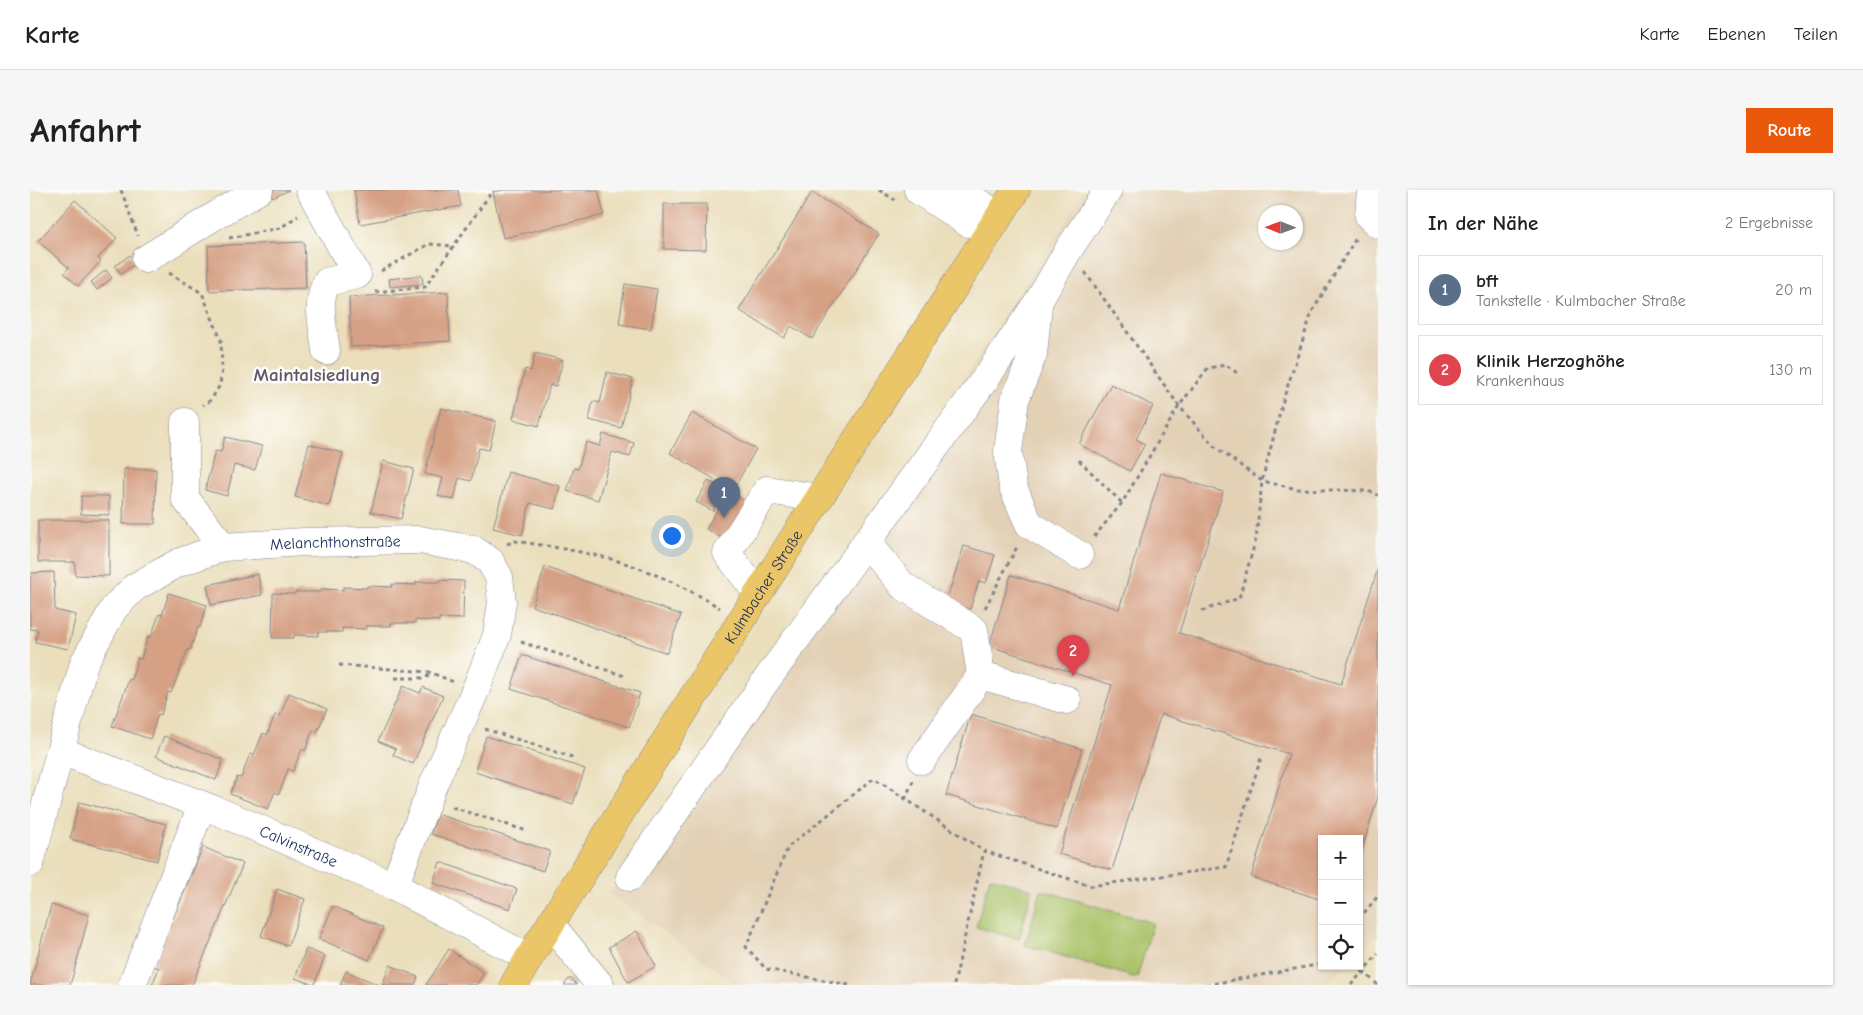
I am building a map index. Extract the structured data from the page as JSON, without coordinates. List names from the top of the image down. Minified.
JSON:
{"streets":{"main road":["Kulmbacher Straße"],"street":["Melanchthonstraße","Calvinstraße"]},"crossings":[["Melanchthonstraße","Calvinstraße"],["Kulmbacher Straße","Calvinstraße"]],"districts":["Maintalsiedlung"],"north":"left","page":{"header":"Karte","nav":["Karte","Ebenen","Teilen"],"buttons":"Route","title":"Anfahrt","heading":["In der Nähe","2 Ergebnisse"],"list":[{"mark":"1","name":"bft","note":"Tankstelle · Kulmbacher Straße","value":"20 m"},{"mark":"2","name":"Klinik Herzoghöhe","note":"Krankenhaus","value":"130 m"}],"pins":["1","2"],"map_buttons":["+","−"]}}
